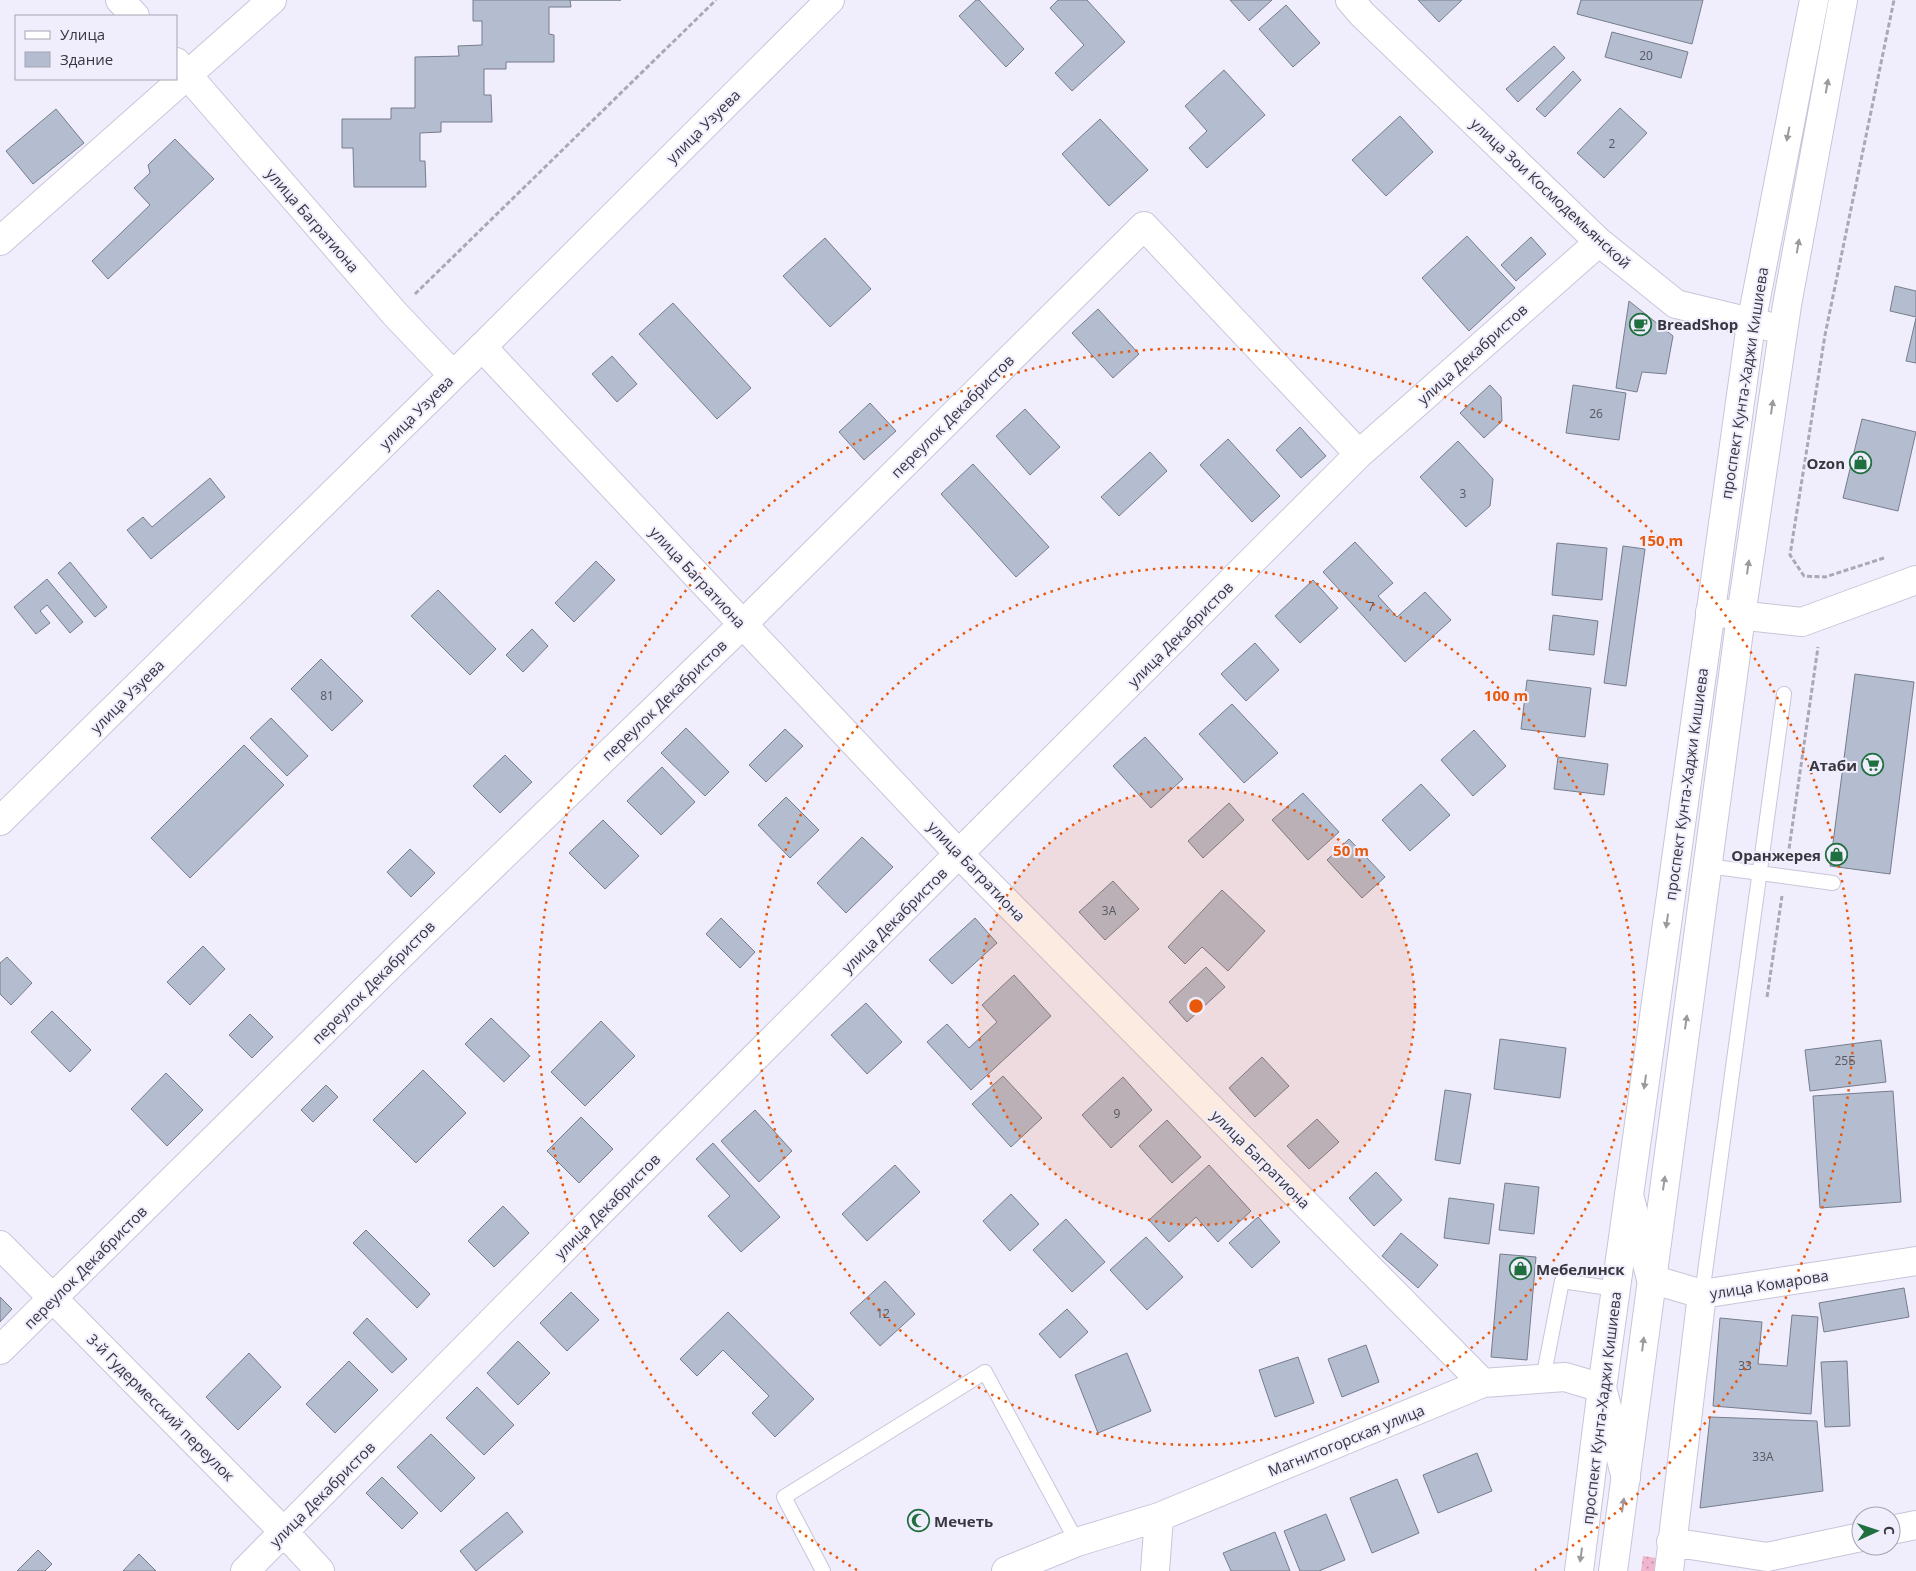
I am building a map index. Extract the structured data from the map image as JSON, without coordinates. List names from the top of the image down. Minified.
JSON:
{"streets":{"street":["улица Узуева","улица Зои Космодемьянской","улица Багратиона","улица Декабристов","проспект Кунта-Хаджи Кишиева","переулок Декабристов","улица Комарова","3-й Гудермесский переулок","Магнитогорская улица"]},"crossings":[["улица Узуева","улица Багратиона"],["улица Зои Космодемьянской","улица Декабристов"],["улица Зои Космодемьянской","проспект Кунта-Хаджи Кишиева"],["улица Багратиона","улица Декабристов"],["улица Багратиона","переулок Декабристов"],["улица Багратиона","Магнитогорская улица"],["улица Декабристов","переулок Декабристов"],["улица Декабристов","3-й Гудермесский переулок"],["проспект Кунта-Хаджи Кишиева","улица Комарова"],["проспект Кунта-Хаджи Кишиева","Магнитогорская улица"],["переулок Декабристов","3-й Гудермесский переулок"]],"places":{"cafe":["BreadShop"],"shop":["Ozon","Оранжерея","Мебелинск"],"supermarket":["Атаби"],"mosque":["Мечеть"]},"house_numbers":["20","2","26","3","7","81","3А","25Б","9","12","33","33А"],"legend":["Улица","Здание"],"north":"right","rings":["150 m","100 m","50 m"]}
